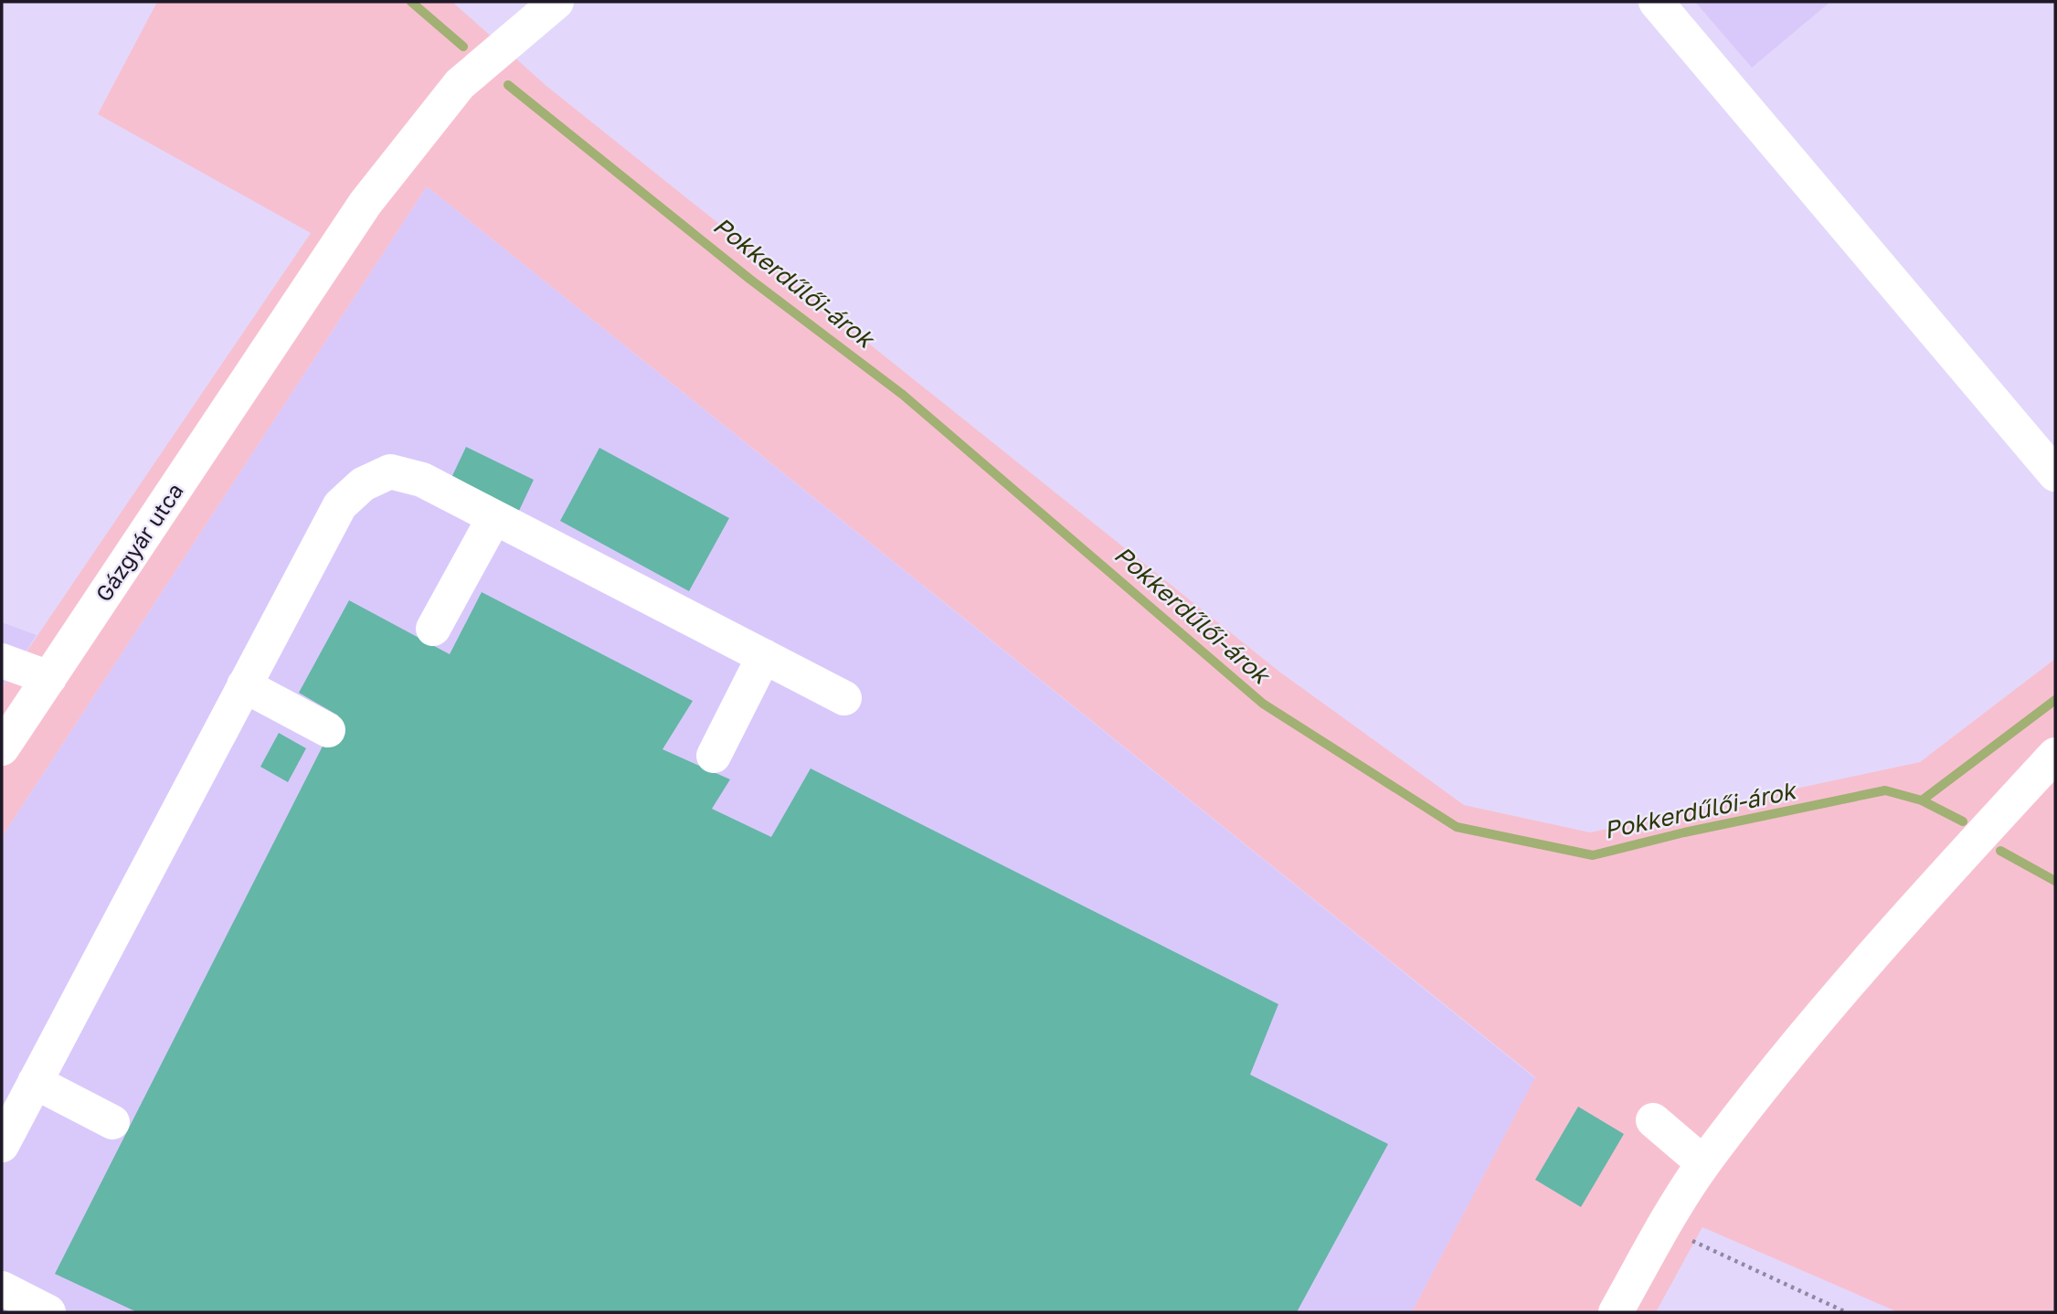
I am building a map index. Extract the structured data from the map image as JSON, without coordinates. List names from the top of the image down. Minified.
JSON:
{"streets":{"main road":["Gázgyár utca"]},"water":["Pokkerdűlői-árok"]}
